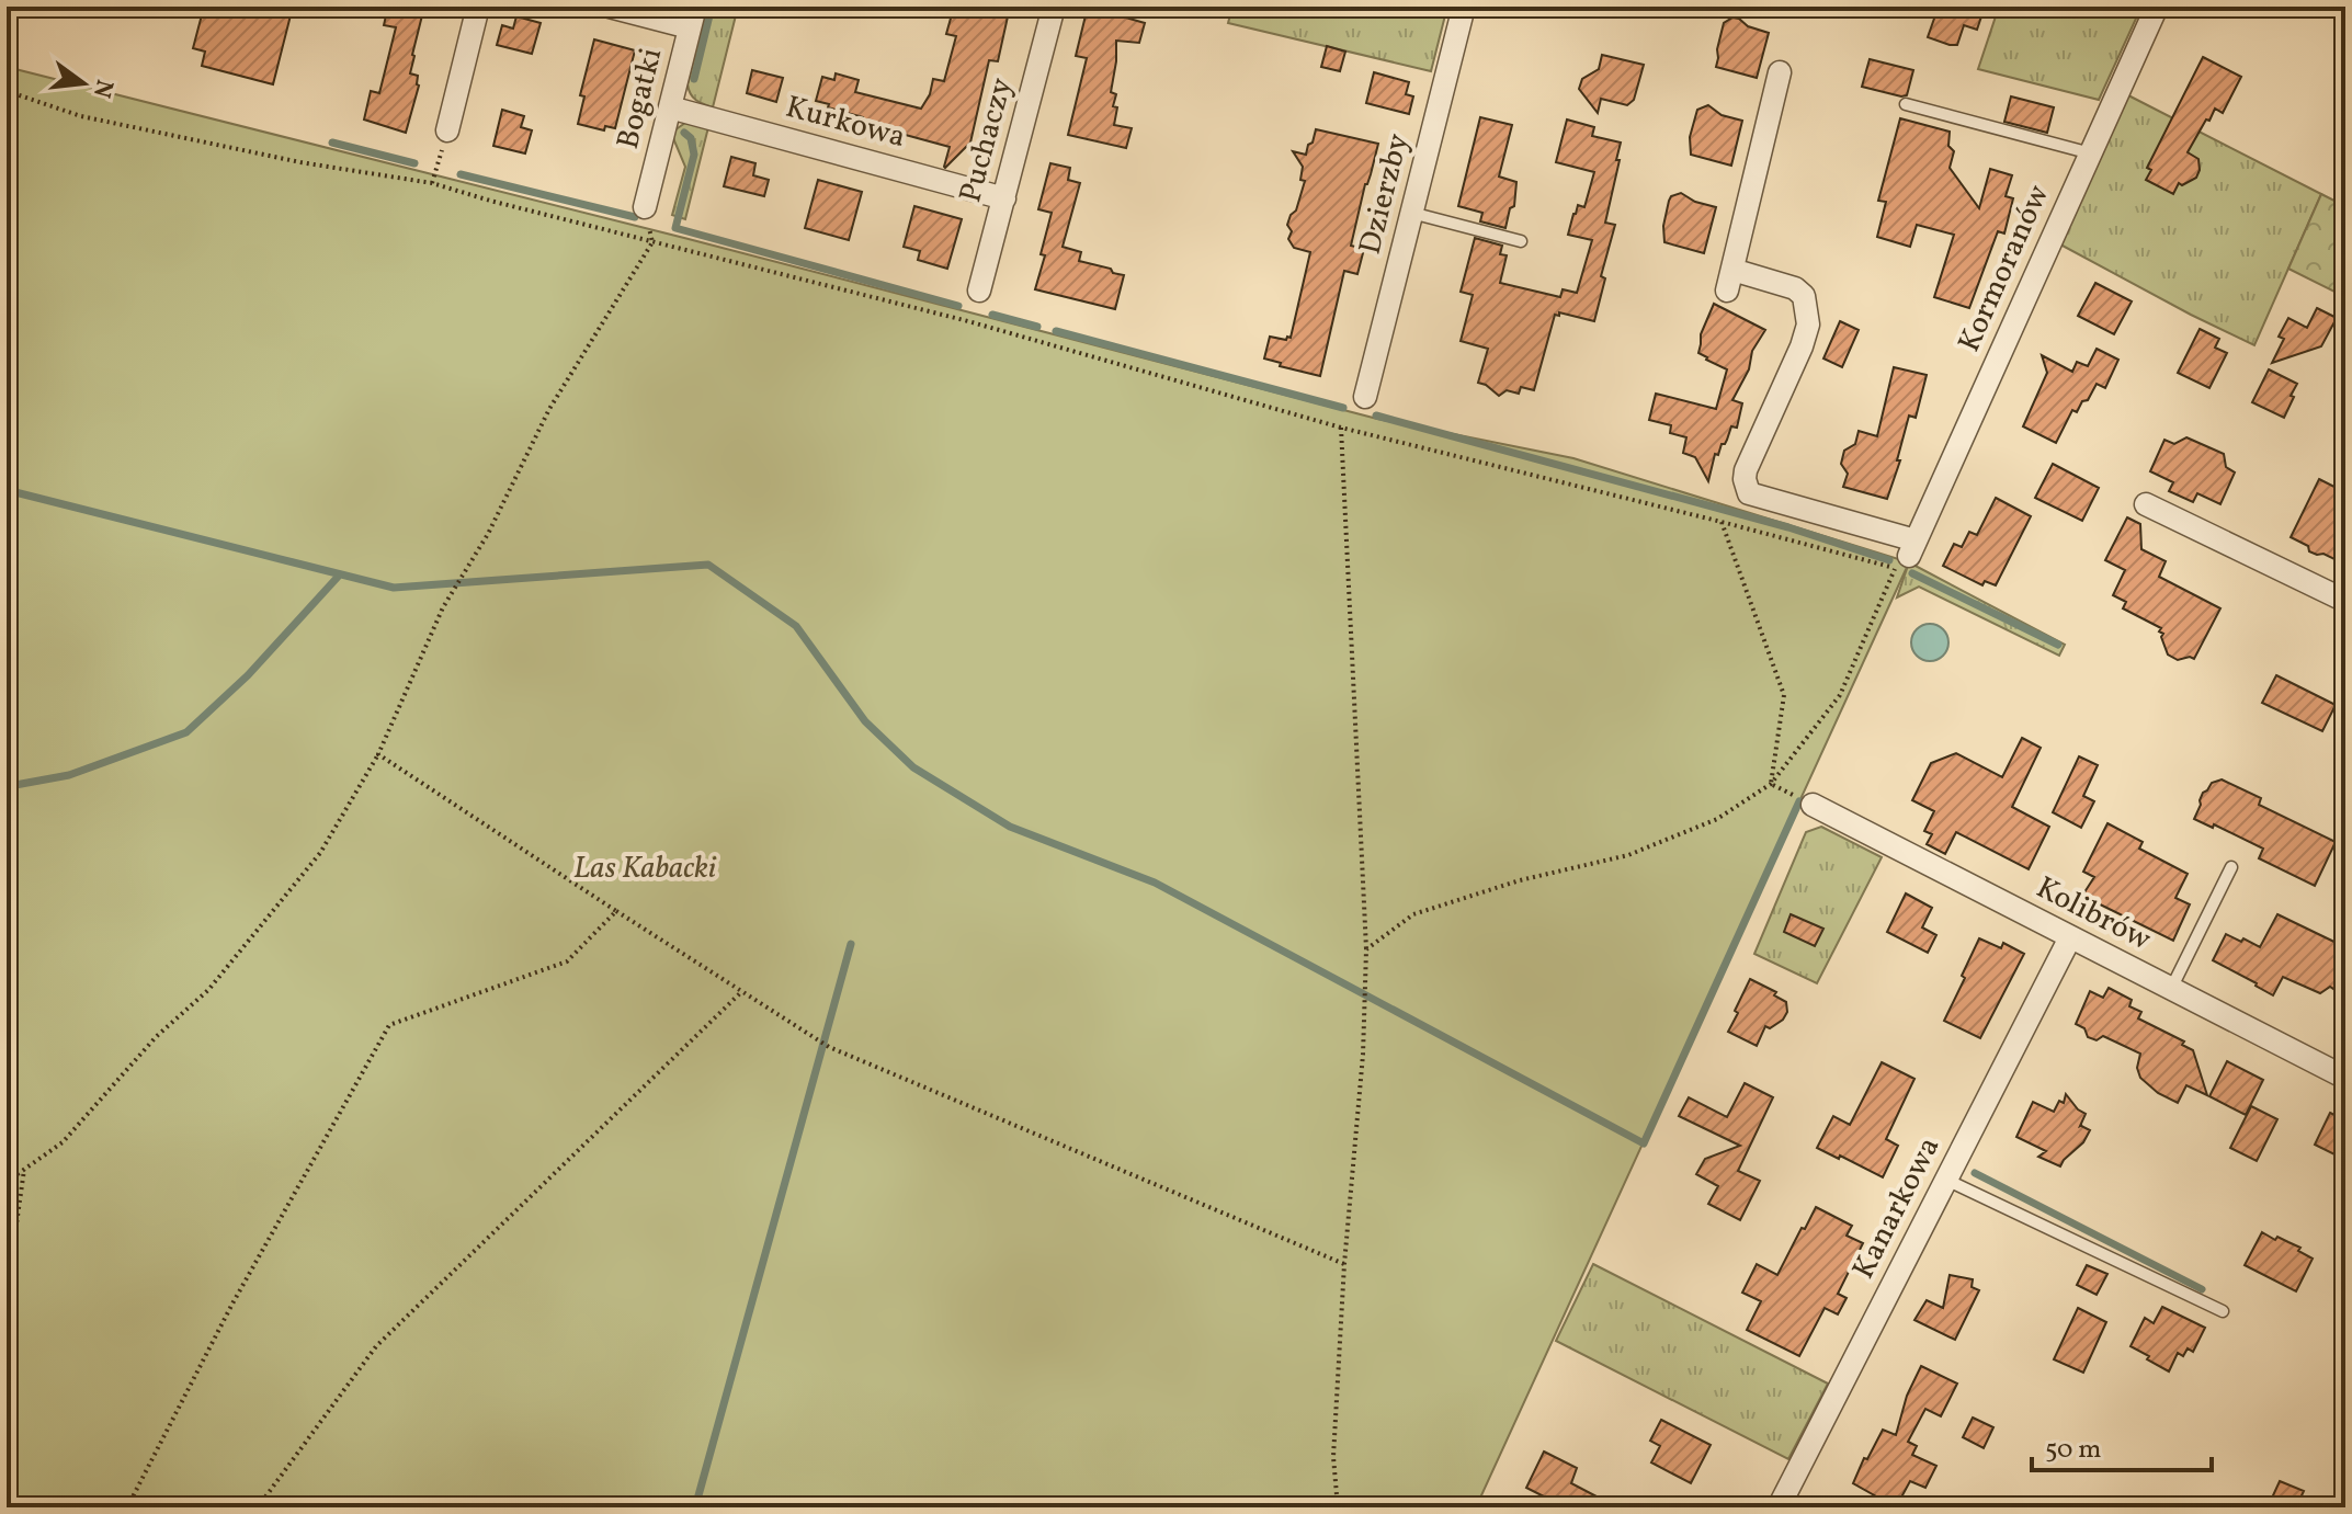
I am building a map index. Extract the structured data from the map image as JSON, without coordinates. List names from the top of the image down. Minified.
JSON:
{"streets":{"street":["Bogatki","Kurkowa","Puchaczy","Dzierzby","Kormoranów","Kolibrów","Kanarkowa"]},"crossings":[["Bogatki","Kurkowa"],["Kurkowa","Puchaczy"],["Kolibrów","Kanarkowa"]],"parks":["Las Kabacki"],"scale_bar":"50 m","north":"right"}
